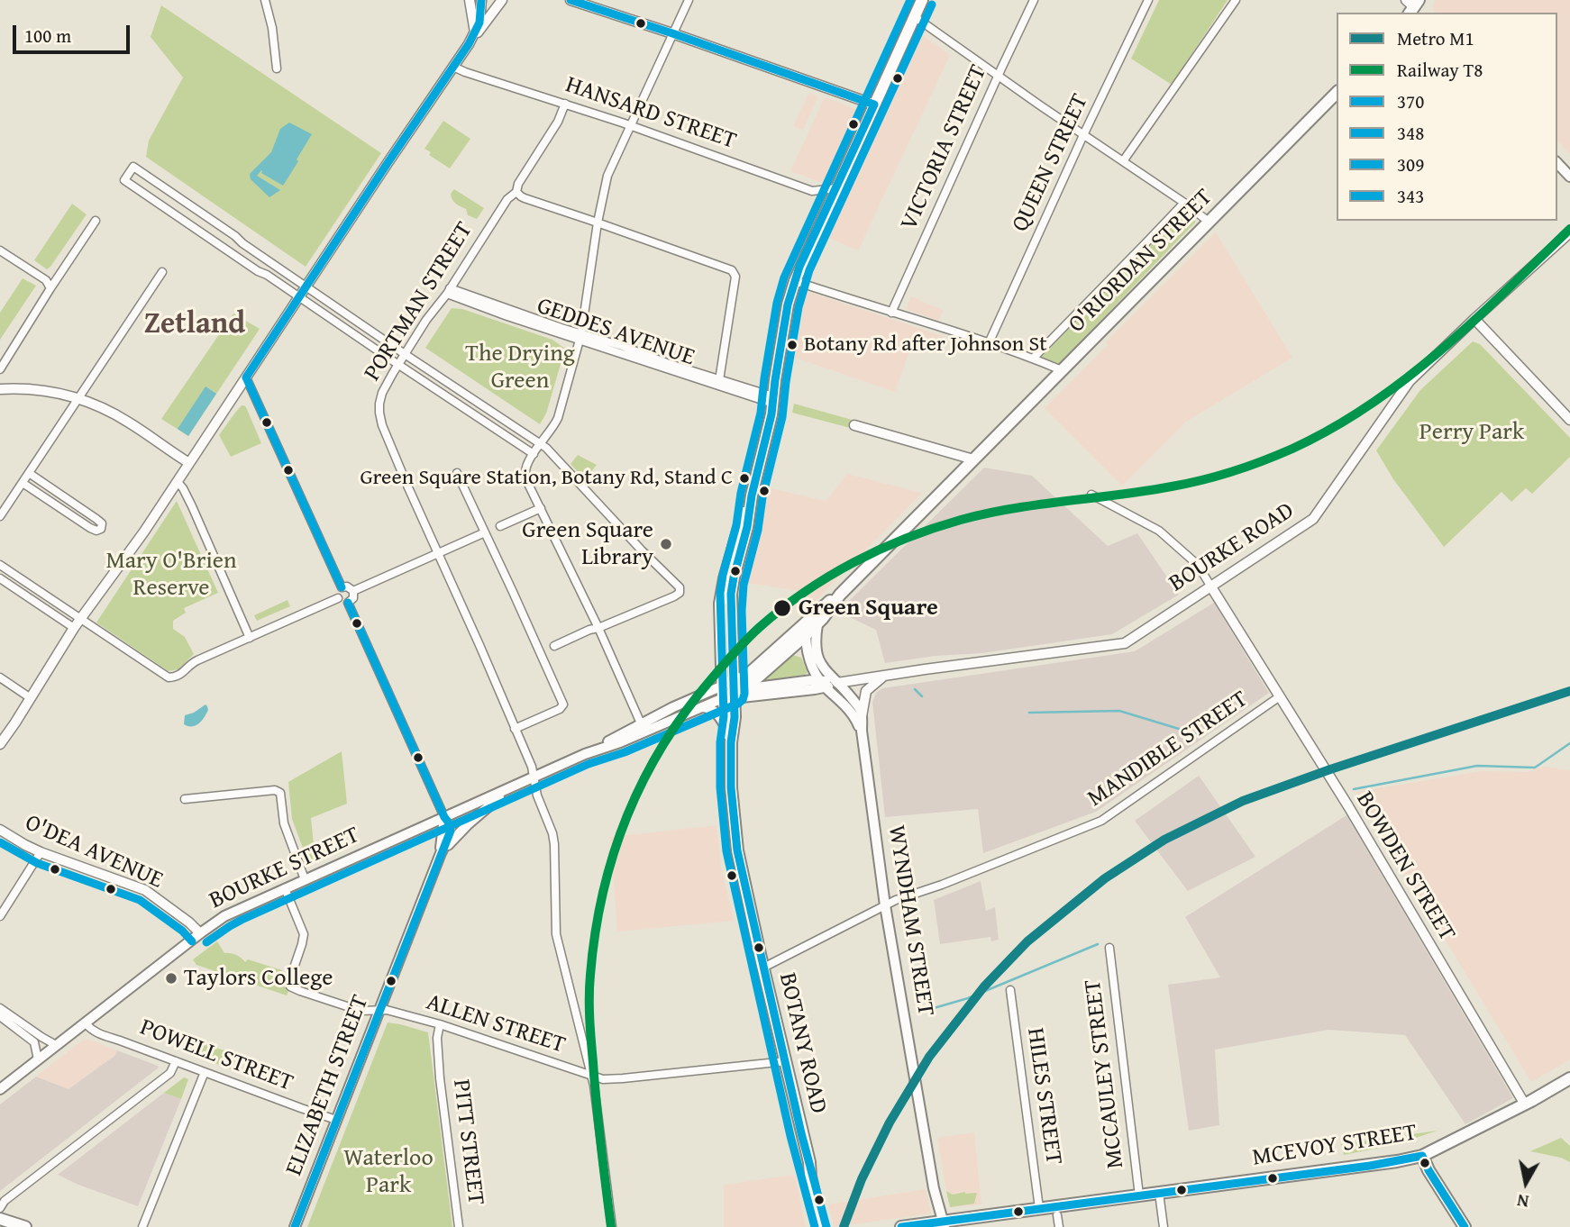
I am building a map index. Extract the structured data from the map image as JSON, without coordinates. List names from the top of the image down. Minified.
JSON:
{"streets":{"main road":["O'RIORDAN STREET","BOURKE ROAD","BOURKE STREET","WYNDHAM STREET","BOTANY ROAD","ELIZABETH STREET","MCEVOY STREET"],"street":["HANSARD STREET","VICTORIA STREET","QUEEN STREET","PORTMAN STREET","GEDDES AVENUE","MANDIBLE STREET","O'DEA AVENUE","BOWDEN STREET","ALLEN STREET","POWELL STREET","MCCAULEY STREET","HILES STREET","PITT STREET"]},"crossings":[["HANSARD STREET","PORTMAN STREET"],["HANSARD STREET","BOTANY ROAD"],["O'RIORDAN STREET","BOURKE ROAD"],["O'RIORDAN STREET","BOURKE STREET"],["O'RIORDAN STREET","WYNDHAM STREET"],["O'RIORDAN STREET","BOTANY ROAD"],["PORTMAN STREET","GEDDES AVENUE"],["PORTMAN STREET","BOURKE STREET"],["PORTMAN STREET","ALLEN STREET"],["GEDDES AVENUE","BOTANY ROAD"],["BOURKE ROAD","BOWDEN STREET"],["BOURKE ROAD","BOURKE STREET"],["BOURKE ROAD","WYNDHAM STREET"],["BOURKE ROAD","BOTANY ROAD"],["MANDIBLE STREET","BOWDEN STREET"],["MANDIBLE STREET","WYNDHAM STREET"],["MANDIBLE STREET","BOTANY ROAD"],["O'DEA AVENUE","BOURKE STREET"],["BOWDEN STREET","MCEVOY STREET"],["BOURKE STREET","ALLEN STREET"],["BOURKE STREET","BOTANY ROAD"],["BOURKE STREET","POWELL STREET"],["BOURKE STREET","ELIZABETH STREET"],["WYNDHAM STREET","MCEVOY STREET"],["ALLEN STREET","BOTANY ROAD"],["ALLEN STREET","ELIZABETH STREET"],["ALLEN STREET","PITT STREET"],["POWELL STREET","ELIZABETH STREET"],["MCCAULEY STREET","MCEVOY STREET"],["HILES STREET","MCEVOY STREET"]],"districts":["Zetland"],"parks":["The Drying Green","Perry Park","Mary O'Brien Reserve","Waterloo Park"],"places":["Botany Rd after Johnson St","Green Square Station, Botany Rd, Stand C","Green Square Library","Green Square","Taylors College"],"lines":["transit line 370","transit line 309","transit line 343","transit line 348","rail line T8","metro line M1"],"legend":["Metro M1","Railway T8","370","348","309","343"],"scale_bar":"100 m","north":"bottom"}
